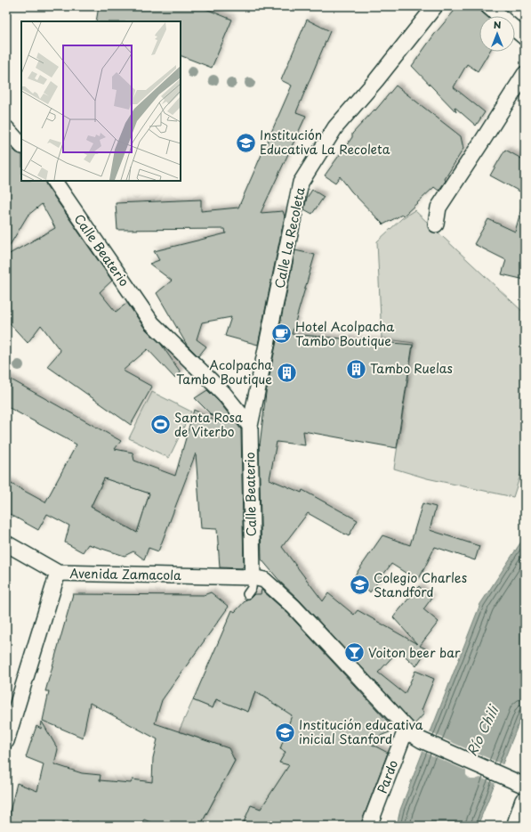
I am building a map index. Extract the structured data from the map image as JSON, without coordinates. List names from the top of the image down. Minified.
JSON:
{"streets":{"street":["Calle La Recoleta","Calle Beaterio","Avenida Zamacola","Pardo"]},"crossings":[["Calle La Recoleta","Calle Beaterio"],["Calle Beaterio","Avenida Zamacola"]],"water":["Río Chili"],"places":{"school or university":["Institución Educativa La Recoleta","Colegio Charles Standford","Institución educativa inicial Stanford"],"cafe":["Hotel Acolpacha Tambo Boutique"],"building":["Tambo Ruelas","Acolpacha Tambo Boutique"],"sports":["Santa Rosa de Viterbo"],"bar":["Voiton beer bar"]},"north":"top"}
